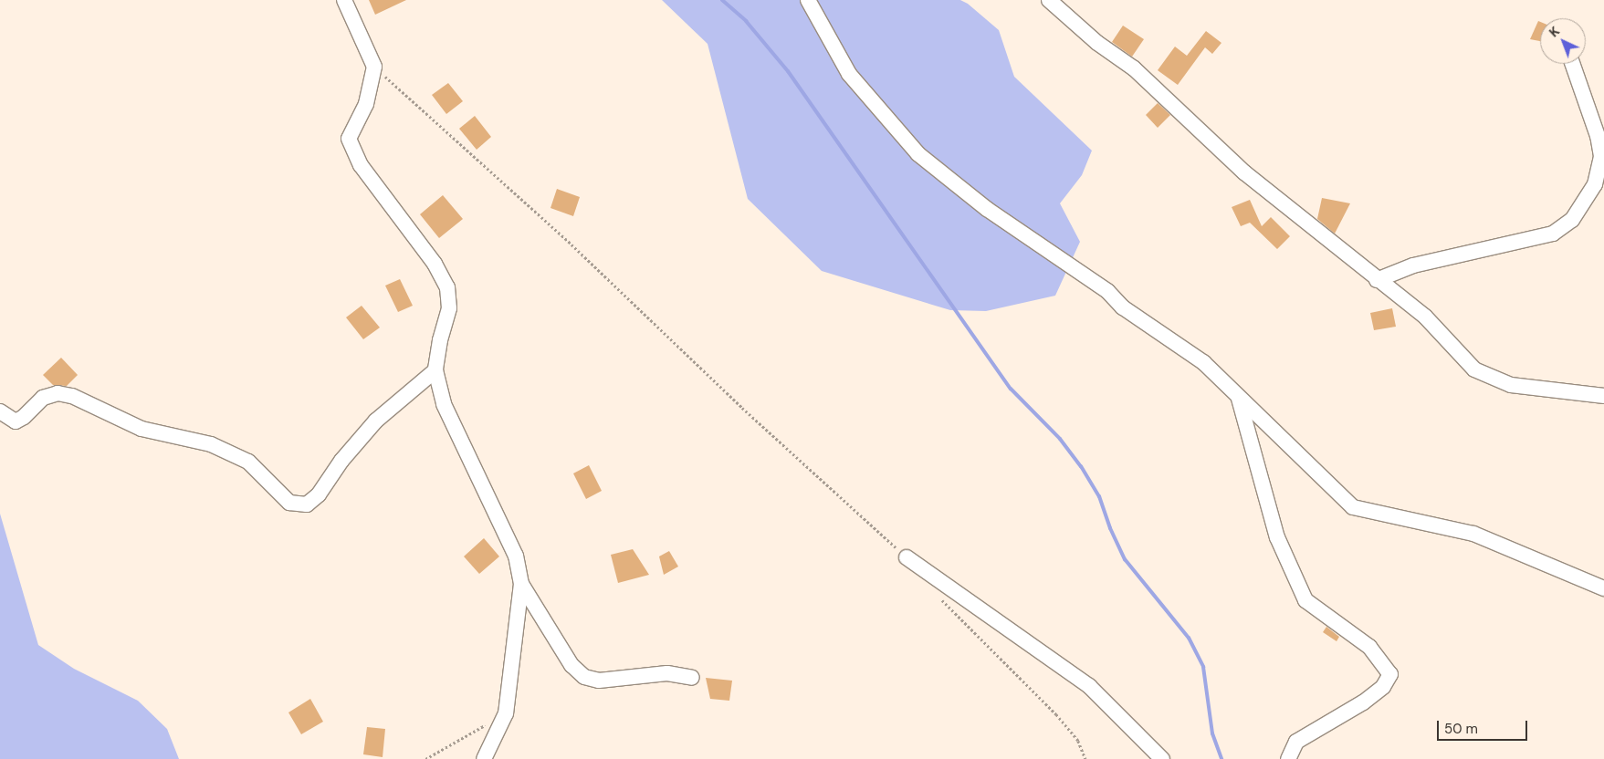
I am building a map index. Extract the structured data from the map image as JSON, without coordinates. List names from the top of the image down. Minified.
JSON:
{"scale_bar":"50 m","north":"top left"}
